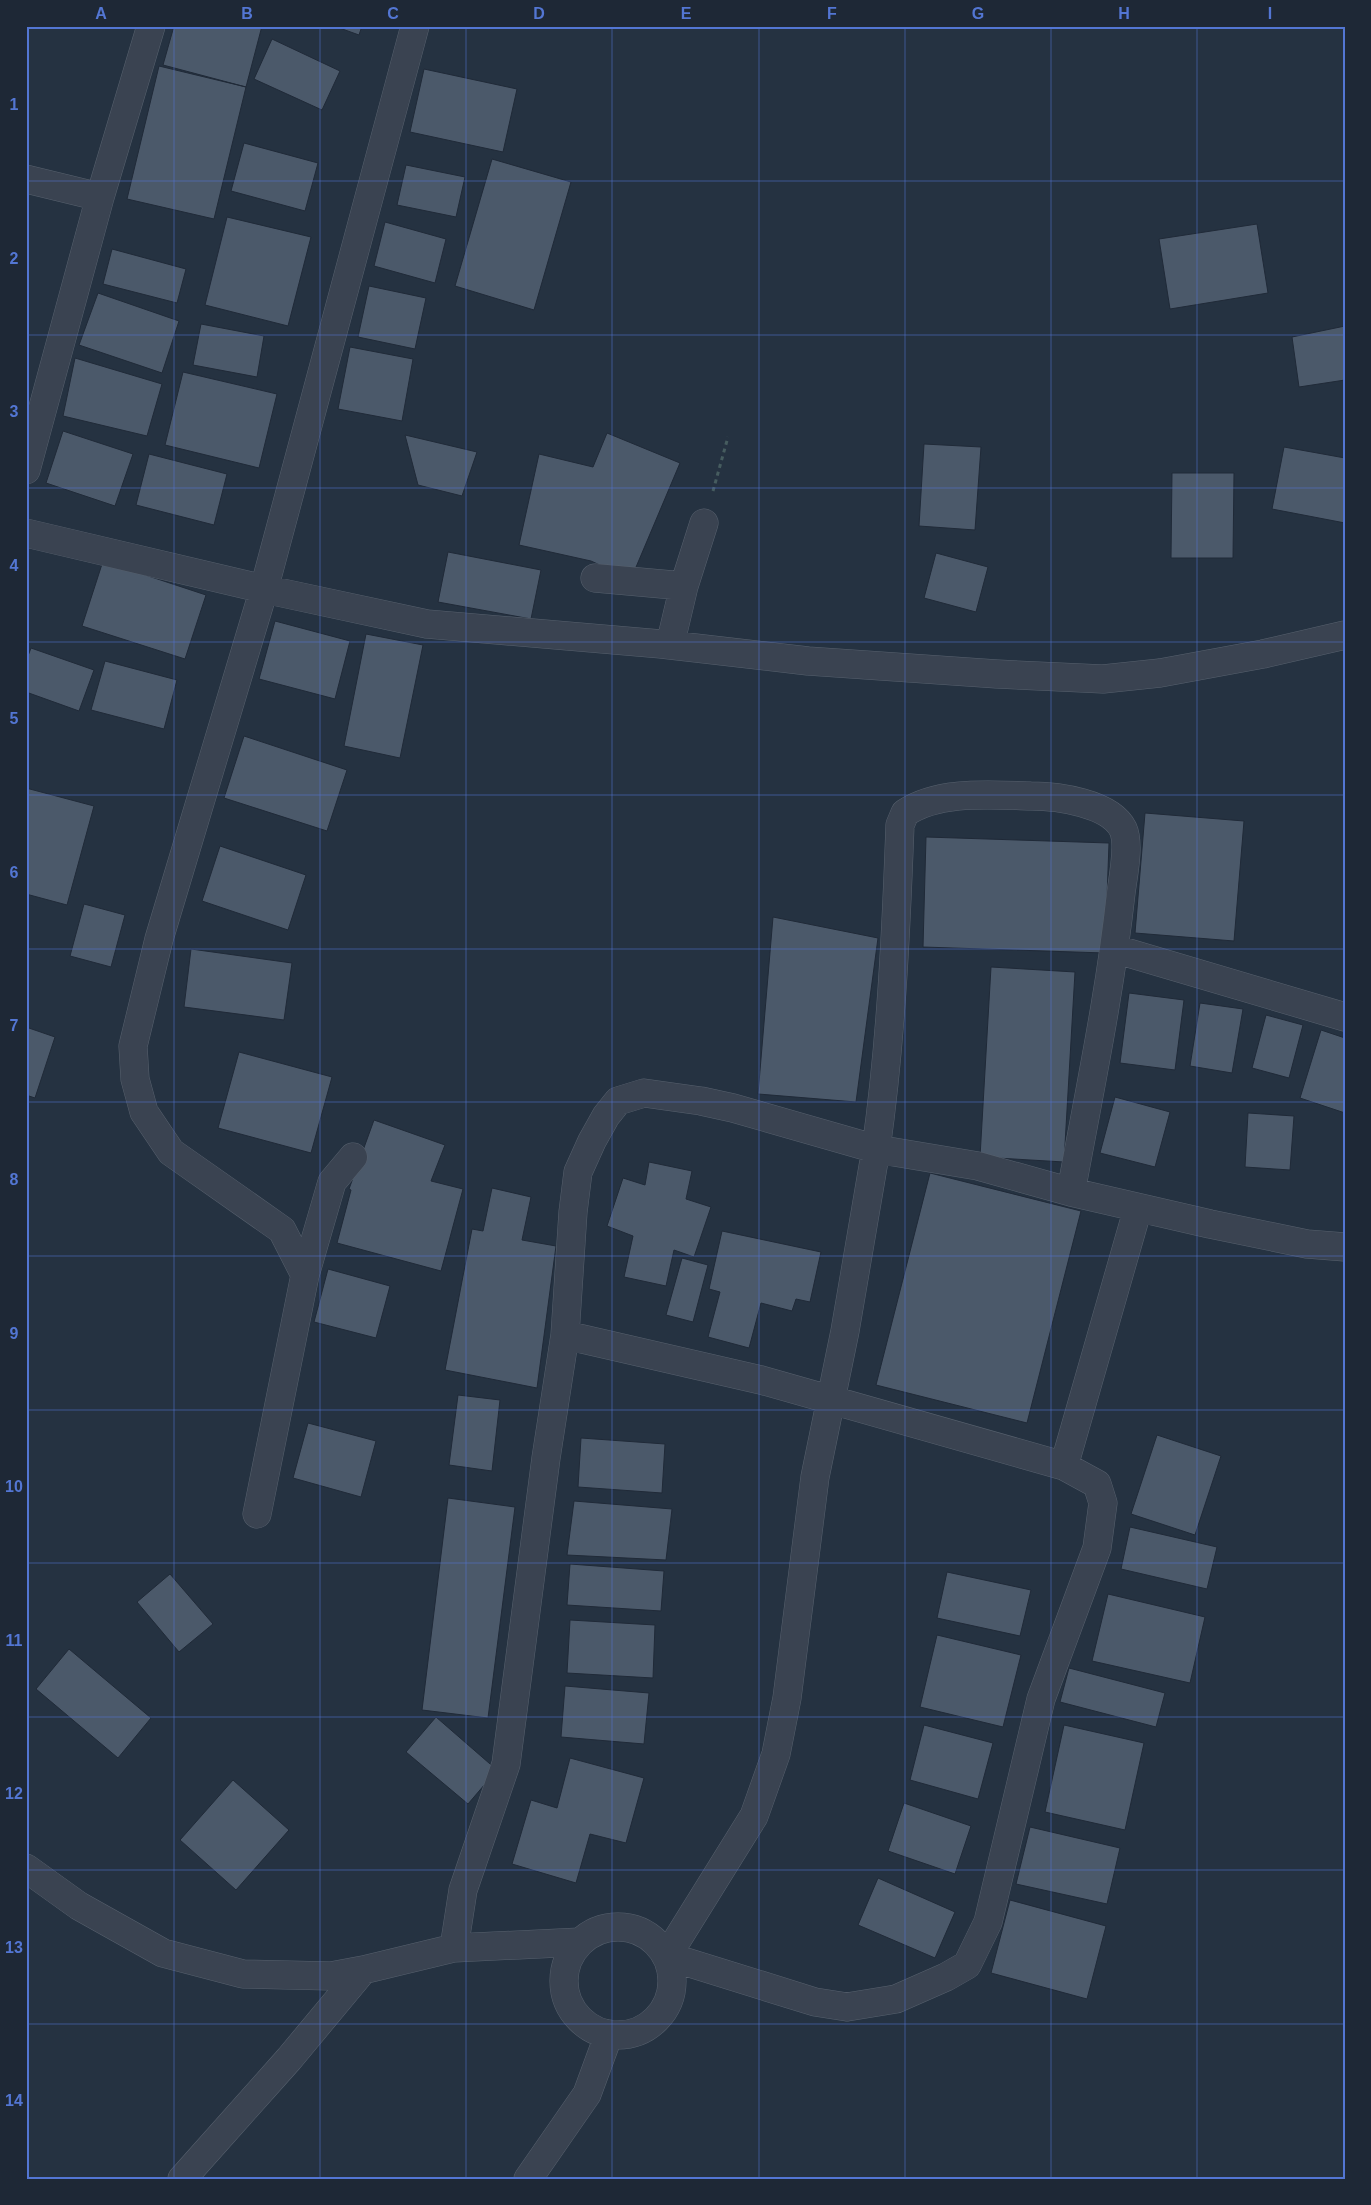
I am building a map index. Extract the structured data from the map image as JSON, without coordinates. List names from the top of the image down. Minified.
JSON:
{"grid":{"columns":["A","B","C","D","E","F","G","H","I"],"rows":["1","2","3","4","5","6","7","8","9","10","11","12","13","14"]}}
